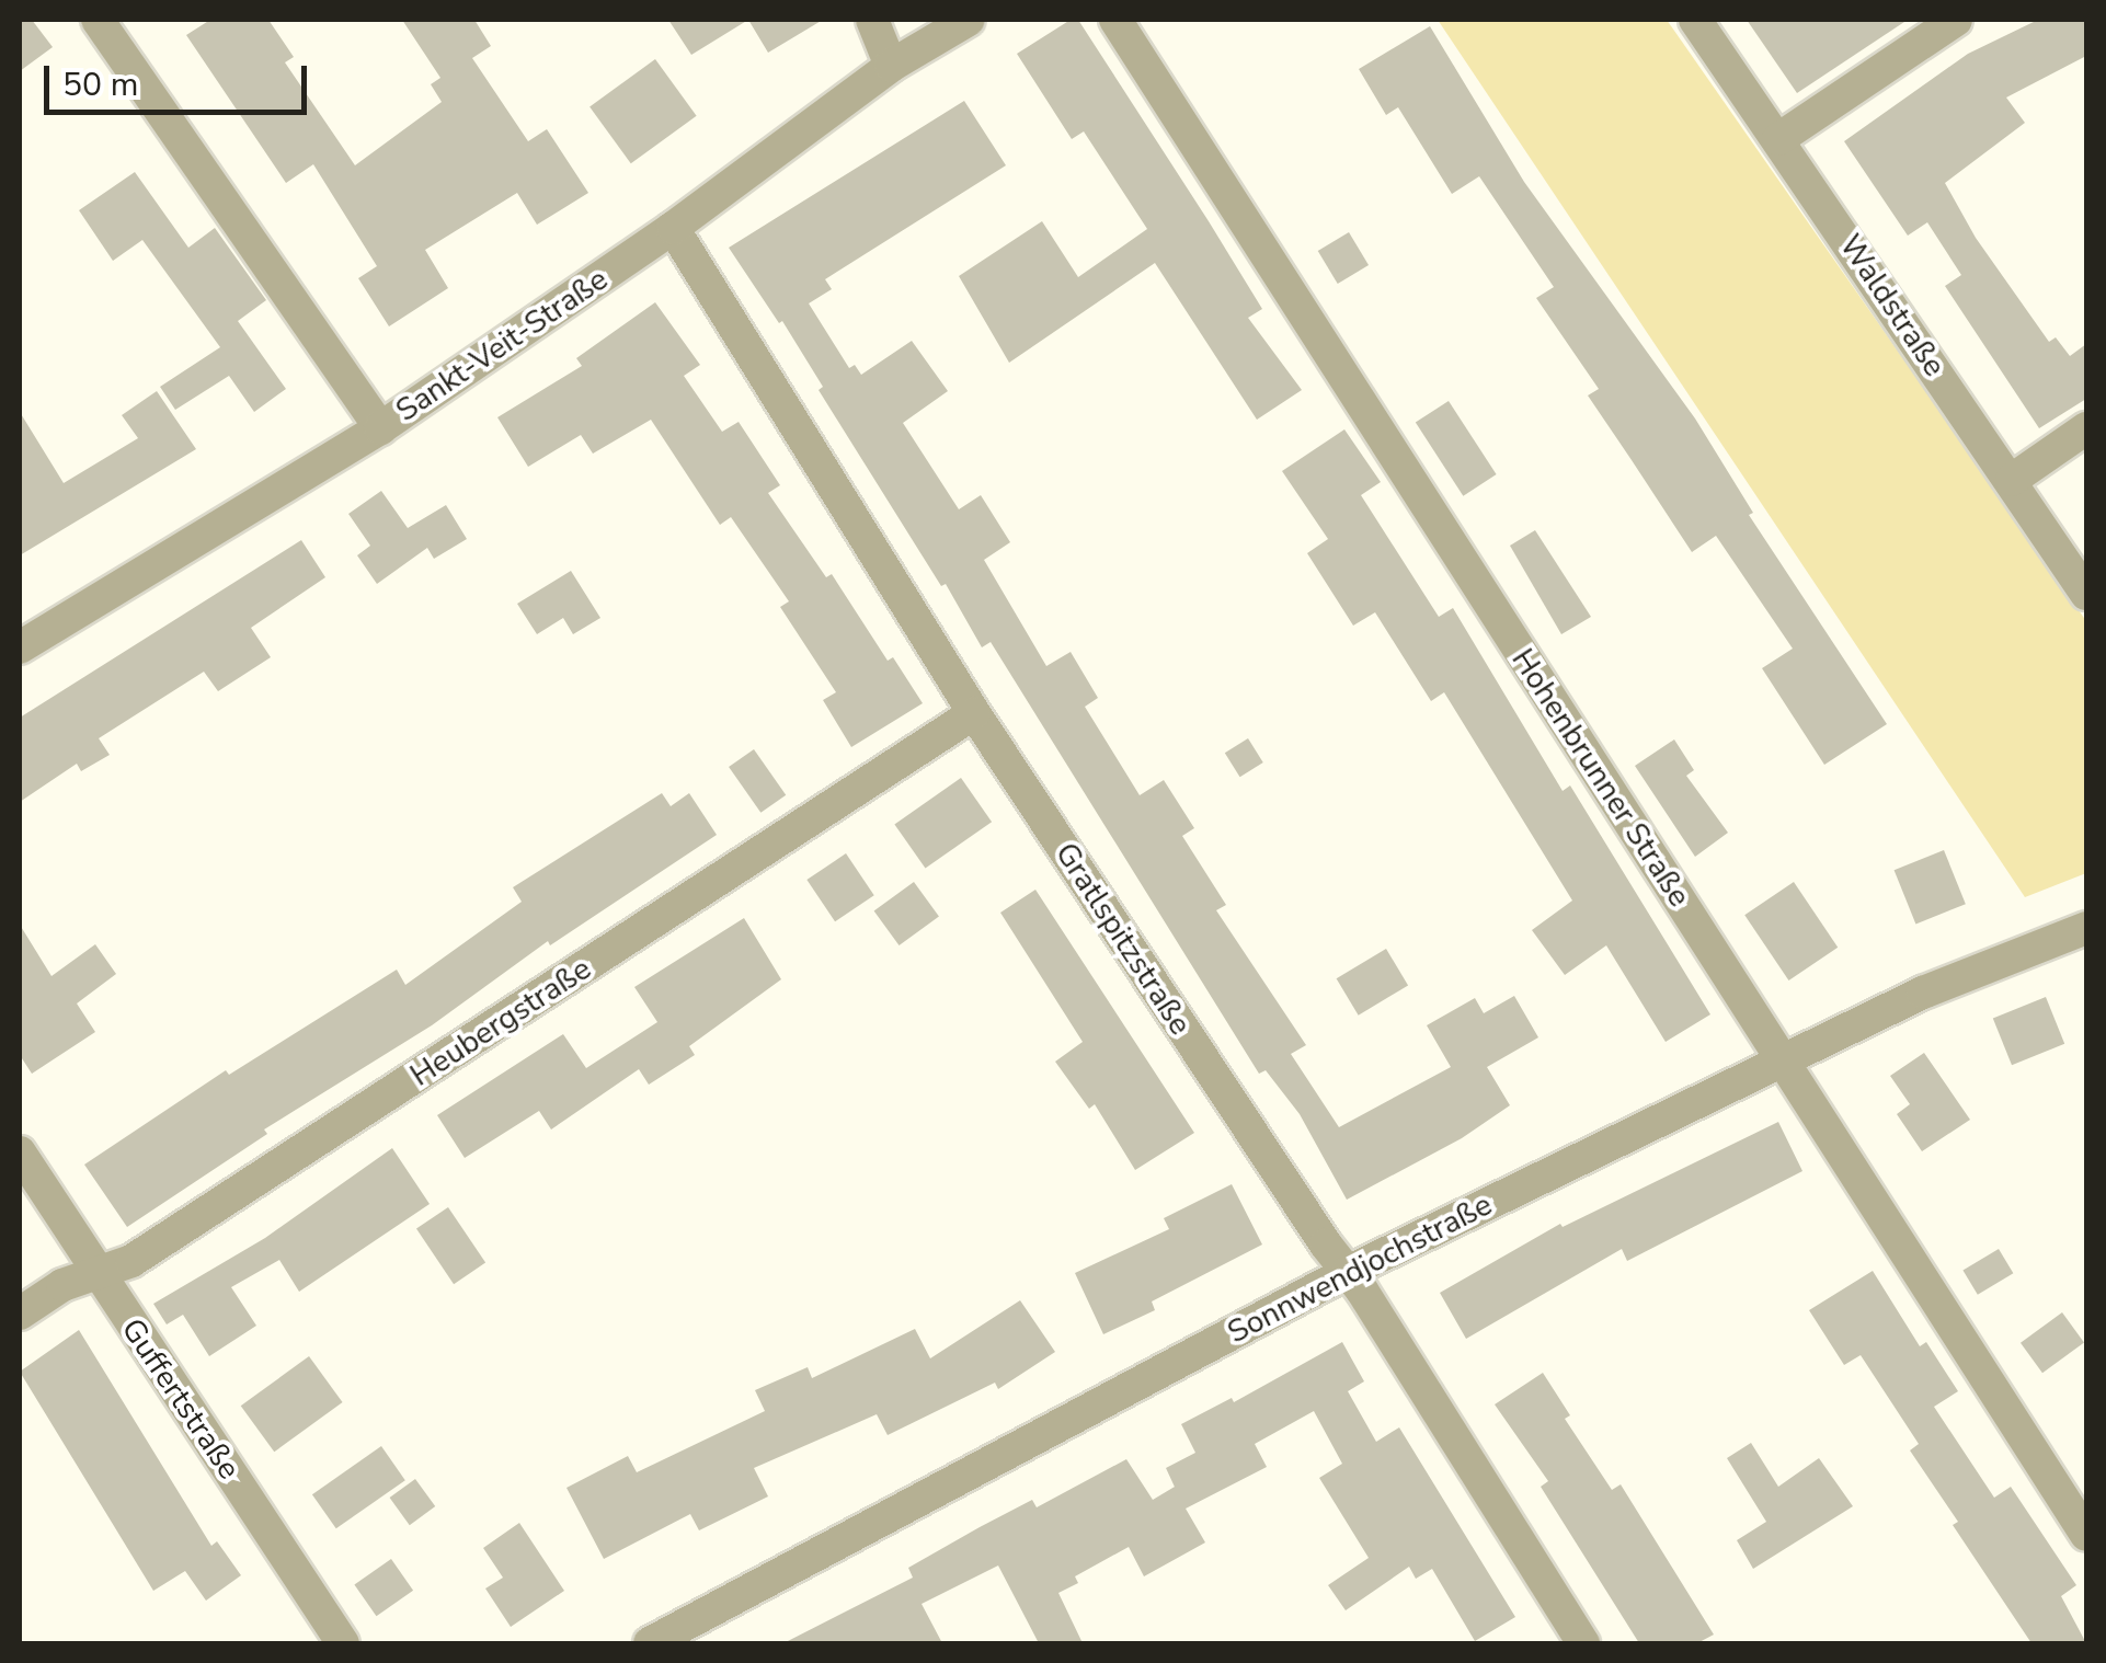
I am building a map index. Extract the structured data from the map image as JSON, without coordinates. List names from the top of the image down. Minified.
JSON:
{"streets":{"street":["Waldstraße","Sankt-Veit-Straße","Hohenbrunner Straße","Gratlspitzstraße","Heubergstraße","Sonnwendjochstraße","Guffertstraße"]},"crossings":[["Sankt-Veit-Straße","Gratlspitzstraße"],["Hohenbrunner Straße","Sonnwendjochstraße"],["Gratlspitzstraße","Heubergstraße"],["Gratlspitzstraße","Sonnwendjochstraße"],["Heubergstraße","Guffertstraße"]],"scale_bar":"50 m"}
